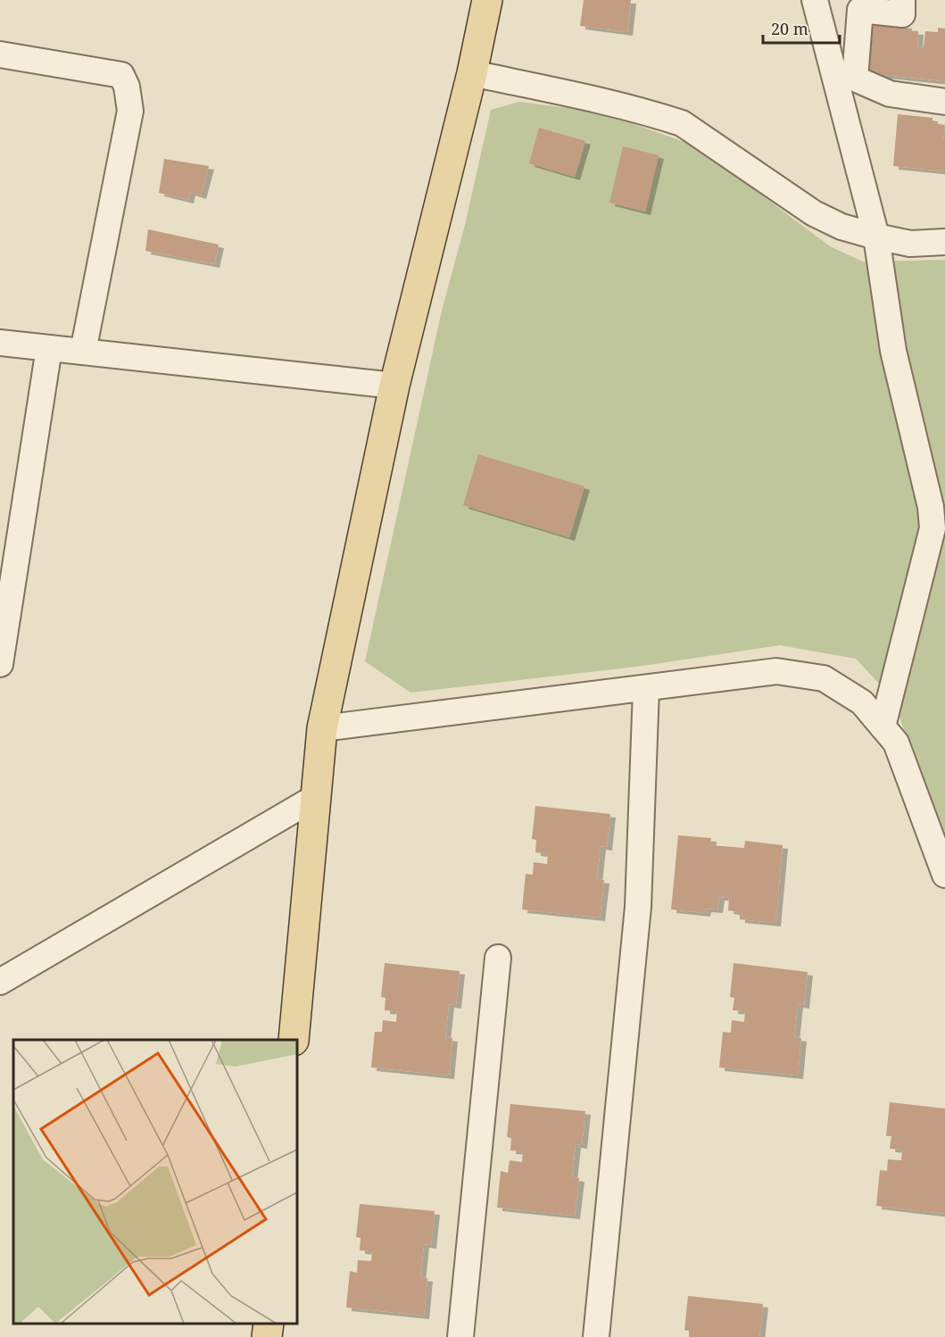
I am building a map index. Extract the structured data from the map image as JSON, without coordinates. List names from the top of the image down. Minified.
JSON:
{"scale_bar":"20 m"}
